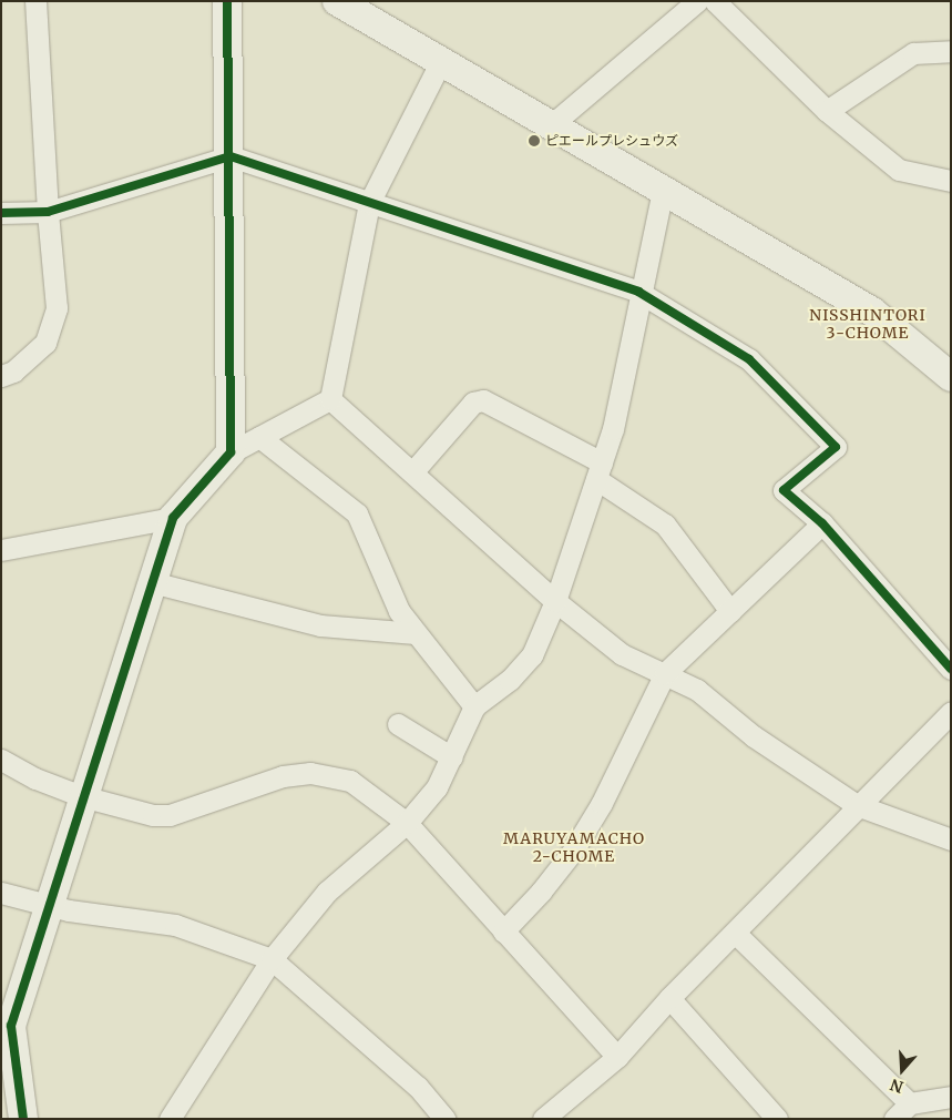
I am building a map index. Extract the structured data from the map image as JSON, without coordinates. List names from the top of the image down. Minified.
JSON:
{"districts":["NISSHINTORI 3-CHOME","MARUYAMACHO 2-CHOME"],"places":["ピエールプレシュウズ"],"north":"bottom"}
